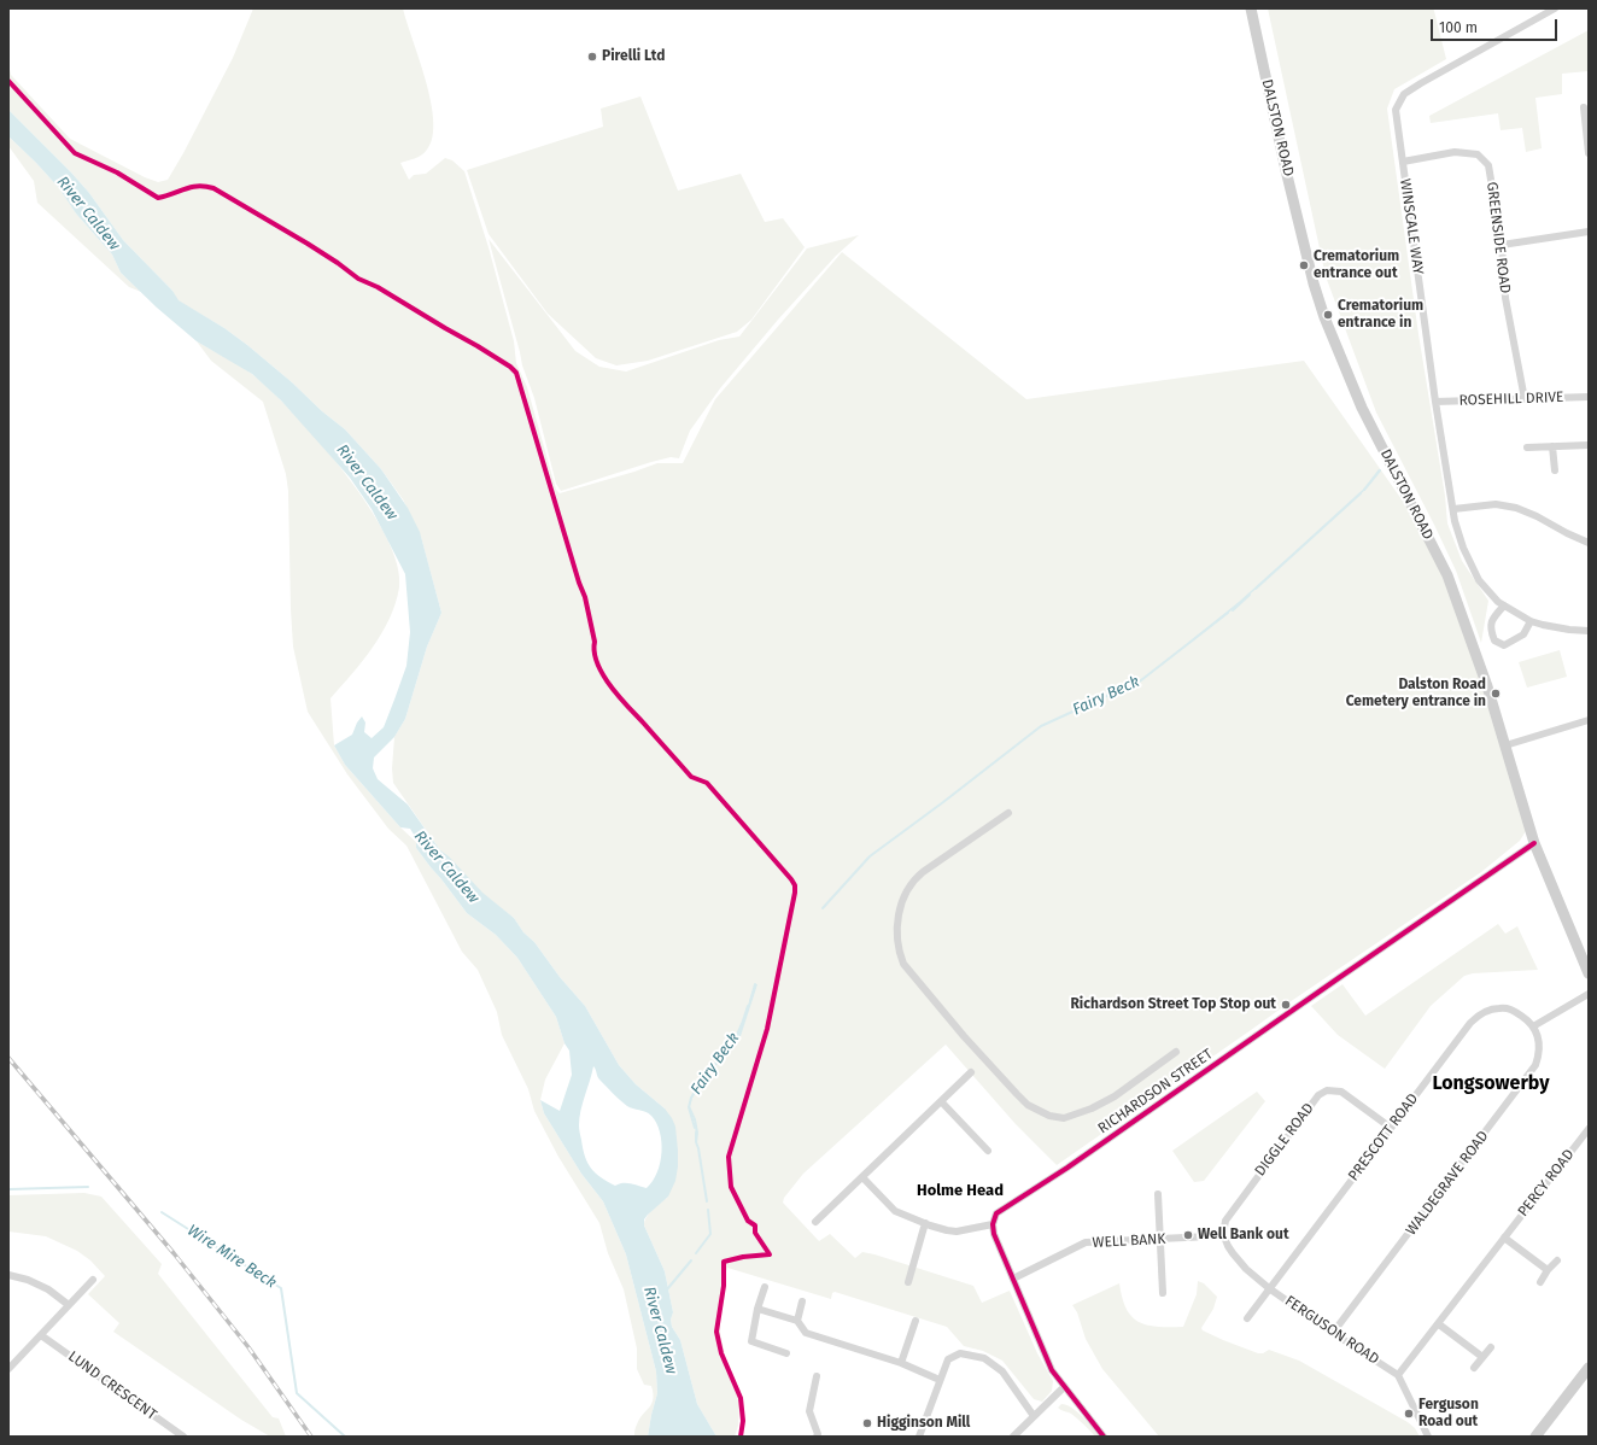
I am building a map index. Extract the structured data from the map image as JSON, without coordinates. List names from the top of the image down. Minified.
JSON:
{"streets":{"main road":["DALSTON ROAD"],"street":["WINSCALE WAY","GREENSIDE ROAD","ROSEHILL DRIVE","RICHARDSON STREET","PRESCOTT ROAD","DIGGLE ROAD","WALDEGRAVE ROAD","PERCY ROAD","WELL BANK","FERGUSON ROAD","LUND CRESCENT"]},"crossings":[["DALSTON ROAD","RICHARDSON STREET"],["WINSCALE WAY","GREENSIDE ROAD"],["WINSCALE WAY","ROSEHILL DRIVE"],["GREENSIDE ROAD","ROSEHILL DRIVE"],["PRESCOTT ROAD","DIGGLE ROAD"],["PRESCOTT ROAD","WALDEGRAVE ROAD"],["PRESCOTT ROAD","FERGUSON ROAD"],["DIGGLE ROAD","WELL BANK"],["DIGGLE ROAD","FERGUSON ROAD"],["WALDEGRAVE ROAD","FERGUSON ROAD"],["PERCY ROAD","FERGUSON ROAD"],["WELL BANK","FERGUSON ROAD"]],"districts":["Longsowerby","Holme Head"],"water":["River Caldew","Fairy Beck","Wire Mire Beck"],"places":["Pirelli Ltd","Crematorium entrance out","Crematorium entrance in","Dalston Road Cemetery entrance in","Richardson Street Top Stop out","Well Bank out","Ferguson Road out","Higginson Mill"],"scale_bar":"100 m"}
